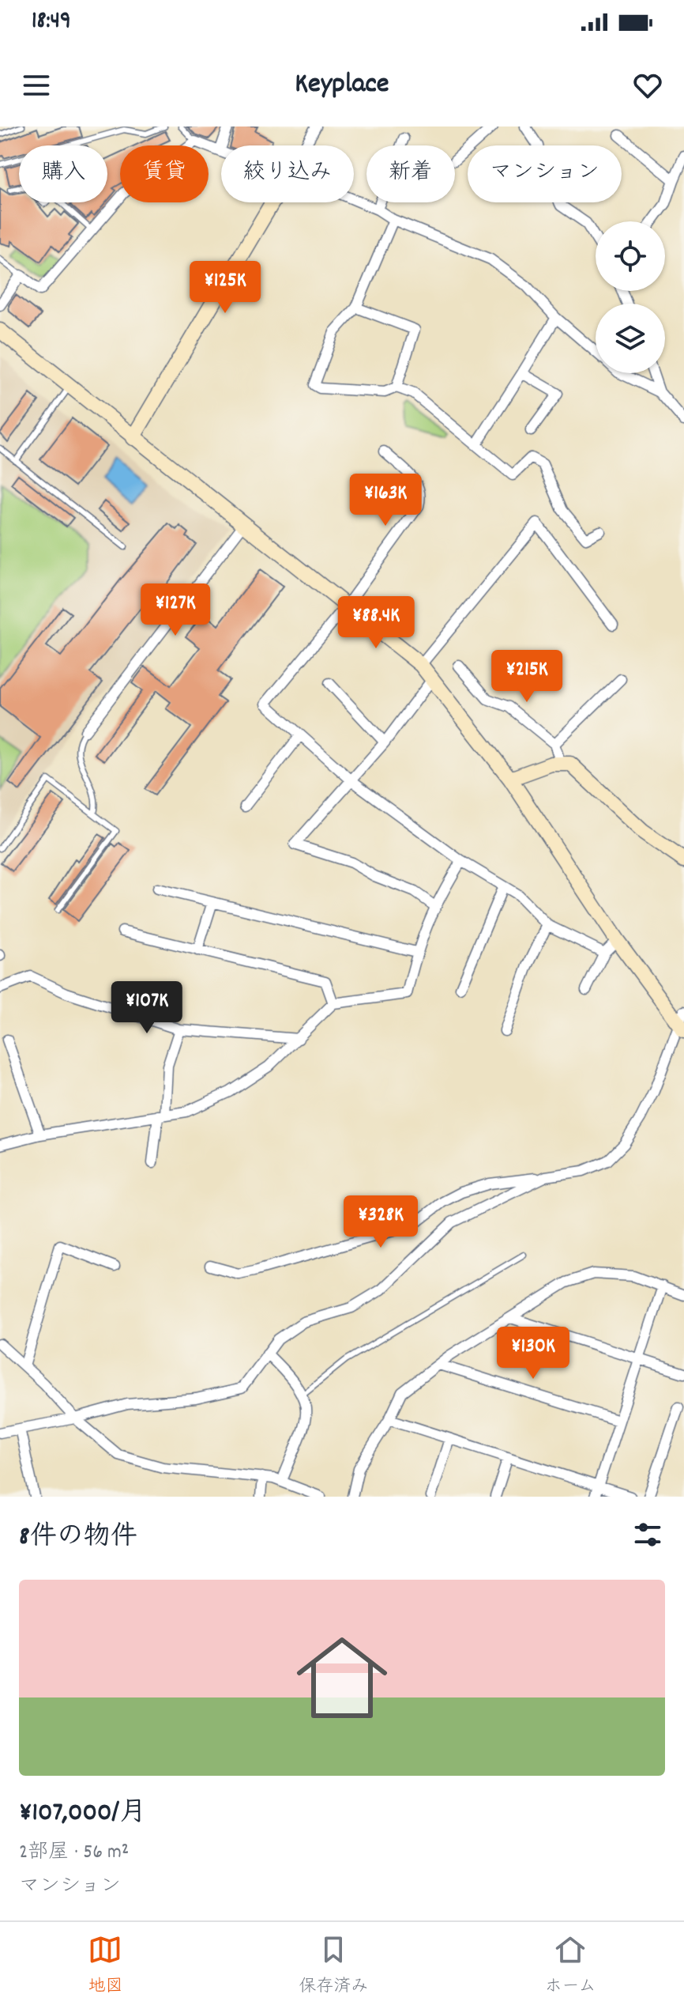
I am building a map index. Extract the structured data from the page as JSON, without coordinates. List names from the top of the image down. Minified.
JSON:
{"page":{"status":"18:49","header":"Keyplace","chip":["購入","賃貸","絞り込み","新着","マンション"],"price":["¥125K","¥163K","¥127K","¥88.4K","¥215K","¥107K","¥328K","¥130K"],"heading":"8件の物件","list":[{"name":"¥107,000/月","note":"2部屋 · 56 m² · マンション"}],"tabs":["地図","保存済み","ホーム"]}}
